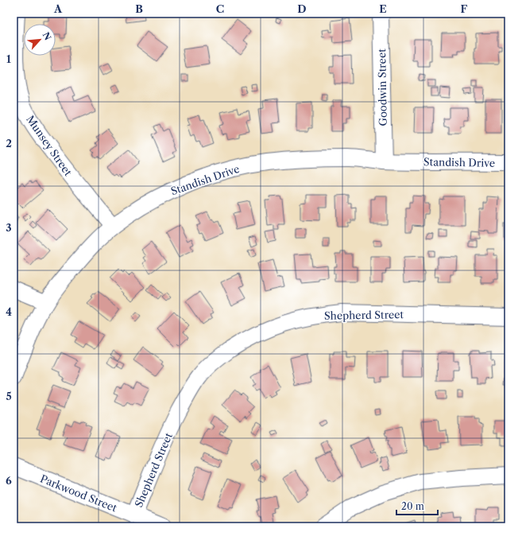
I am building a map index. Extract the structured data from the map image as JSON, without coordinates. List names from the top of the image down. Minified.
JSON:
{"streets":{"street":["Goodwin Street","Munsey Street","Standish Drive","Shepherd Street","Parkwood Street"]},"crossings":[["Goodwin Street","Standish Drive"],["Munsey Street","Standish Drive"],["Shepherd Street","Parkwood Street"]],"scale_bar":"20 m","north":"top right","grid":{"columns":["A","B","C","D","E","F"],"rows":["1","2","3","4","5","6"]}}
